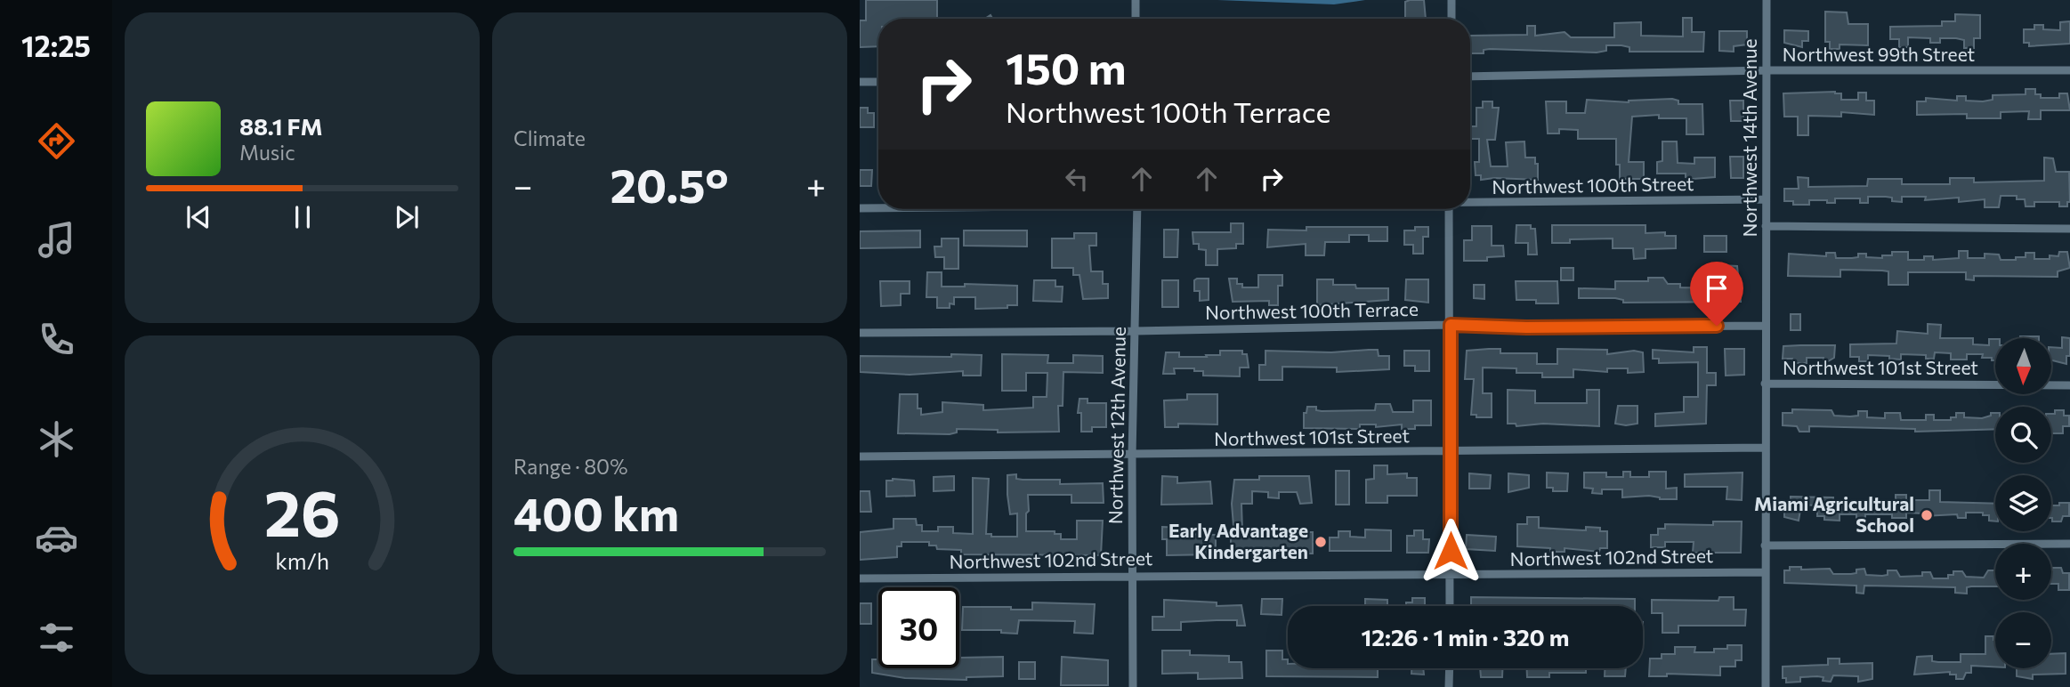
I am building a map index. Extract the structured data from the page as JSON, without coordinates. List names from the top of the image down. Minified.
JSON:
{"streets":{"street":["Northwest 99th Street","Northwest 14th Avenue","Northwest 100th Street","Northwest 100th Terrace","Northwest 101st Street","Northwest 12th Avenue","Northwest 102nd Street"]},"crossings":[["Northwest 99th Street","Northwest 14th Avenue"],["Northwest 14th Avenue","Northwest 100th Street"],["Northwest 14th Avenue","Northwest 100th Terrace"],["Northwest 14th Avenue","Northwest 101st Street"],["Northwest 14th Avenue","Northwest 102nd Street"],["Northwest 100th Terrace","Northwest 12th Avenue"],["Northwest 101st Street","Northwest 12th Avenue"],["Northwest 12th Avenue","Northwest 102nd Street"]],"places":["Miami Agricultural School","Early Advantage Kindergarten"],"north":"bottom","page":{"tabs":"12:25","tile":["Climate",["Range · 80%","400 km"]],"turn":["150 m","Northwest 100th Terrace"],"song":["88.1 FM","Music"],"heat":["−","20.5°","+"],"map_buttons":["+","−"],"limit":"30","trip":"12:26 · 1 min · 320 m","gauge":["26","km/h"]}}
